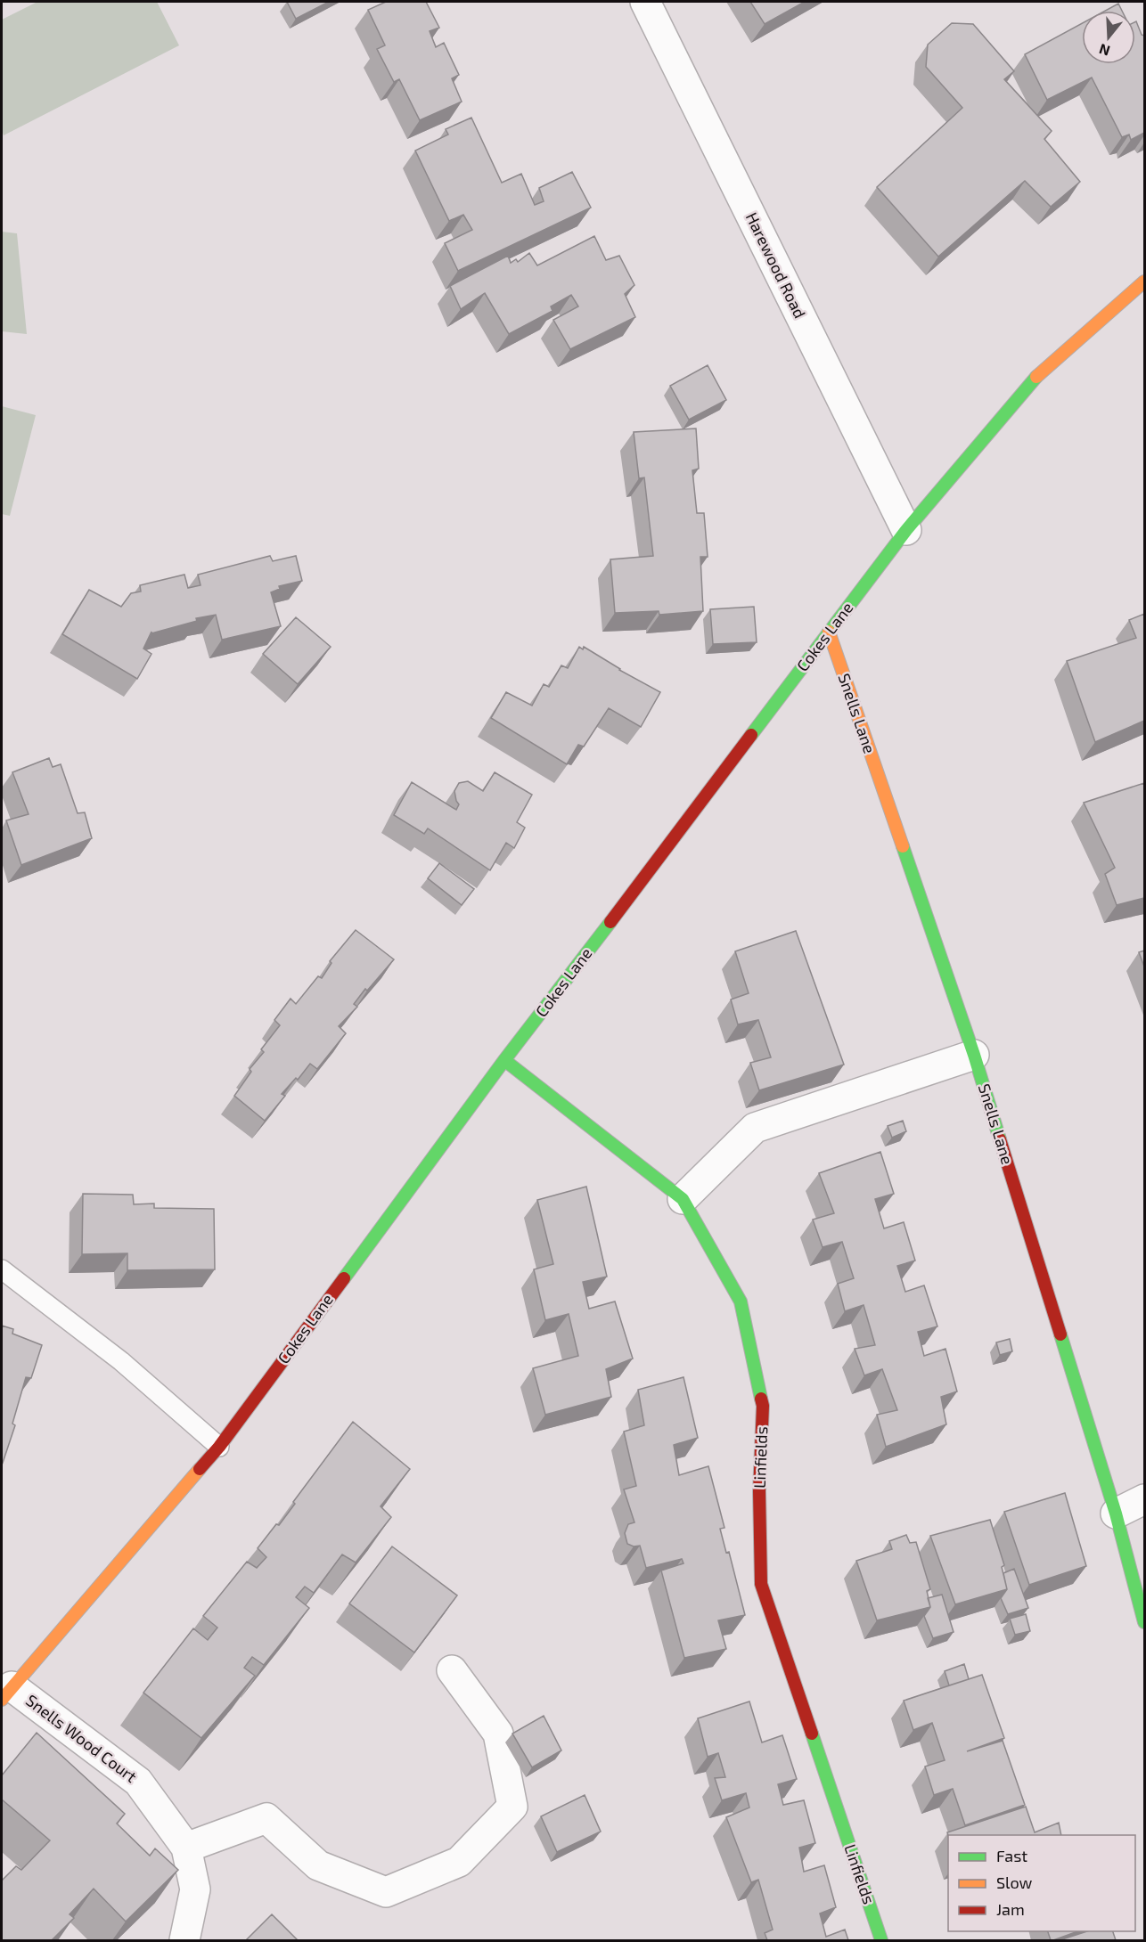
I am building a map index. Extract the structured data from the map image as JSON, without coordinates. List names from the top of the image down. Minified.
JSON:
{"streets":{"street":["Harewood Road","Cokes Lane","Snells Lane","Linfields","Snells Wood Court"]},"crossings":[["Harewood Road","Cokes Lane"],["Cokes Lane","Snells Lane"],["Cokes Lane","Linfields"],["Cokes Lane","Snells Wood Court"]],"legend":["Fast","Slow","Jam"],"north":"bottom"}
